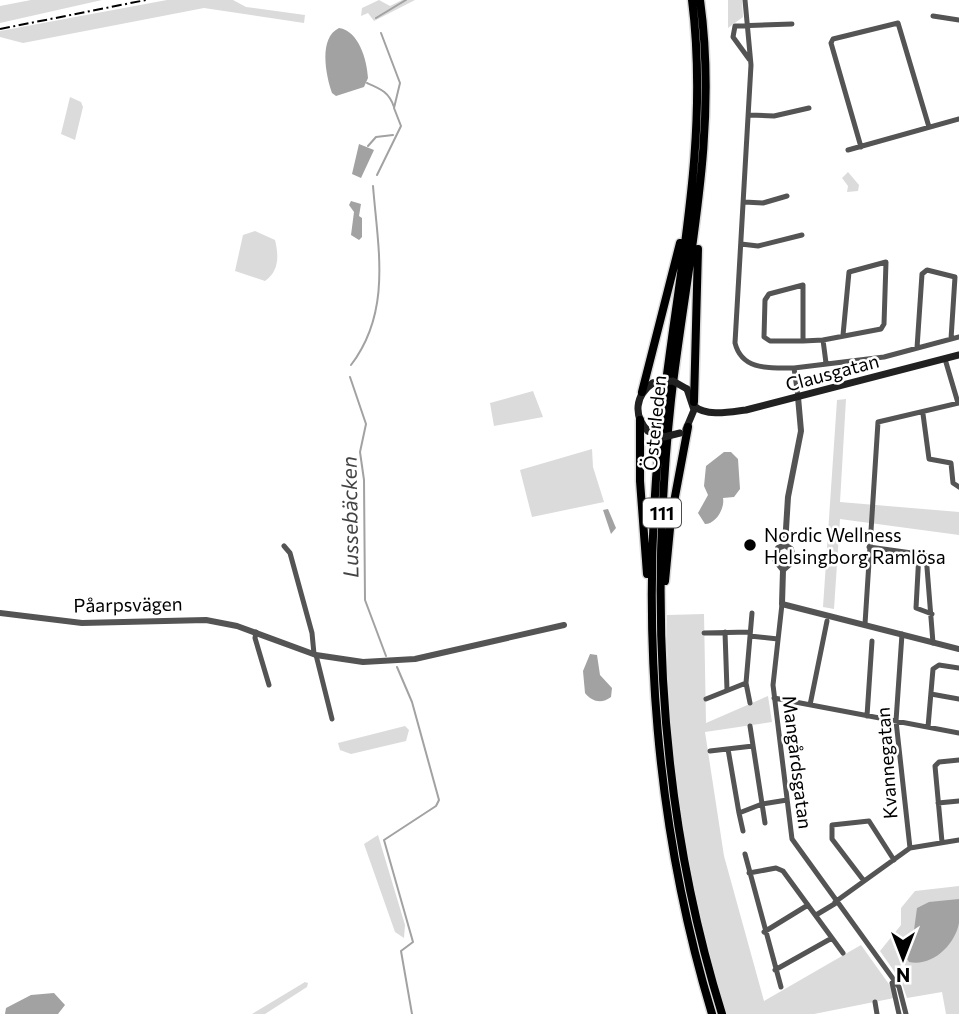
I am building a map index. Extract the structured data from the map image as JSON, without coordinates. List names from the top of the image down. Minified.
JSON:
{"streets":{"main road":["Clausgatan","Österleden","111"],"street":["Påarpsvägen","Mangårdsgatan","Kvannegatan"]},"water":["Lussebäcken"],"places":["Nordic Wellness Helsingborg Ramlösa"],"north":"bottom"}
